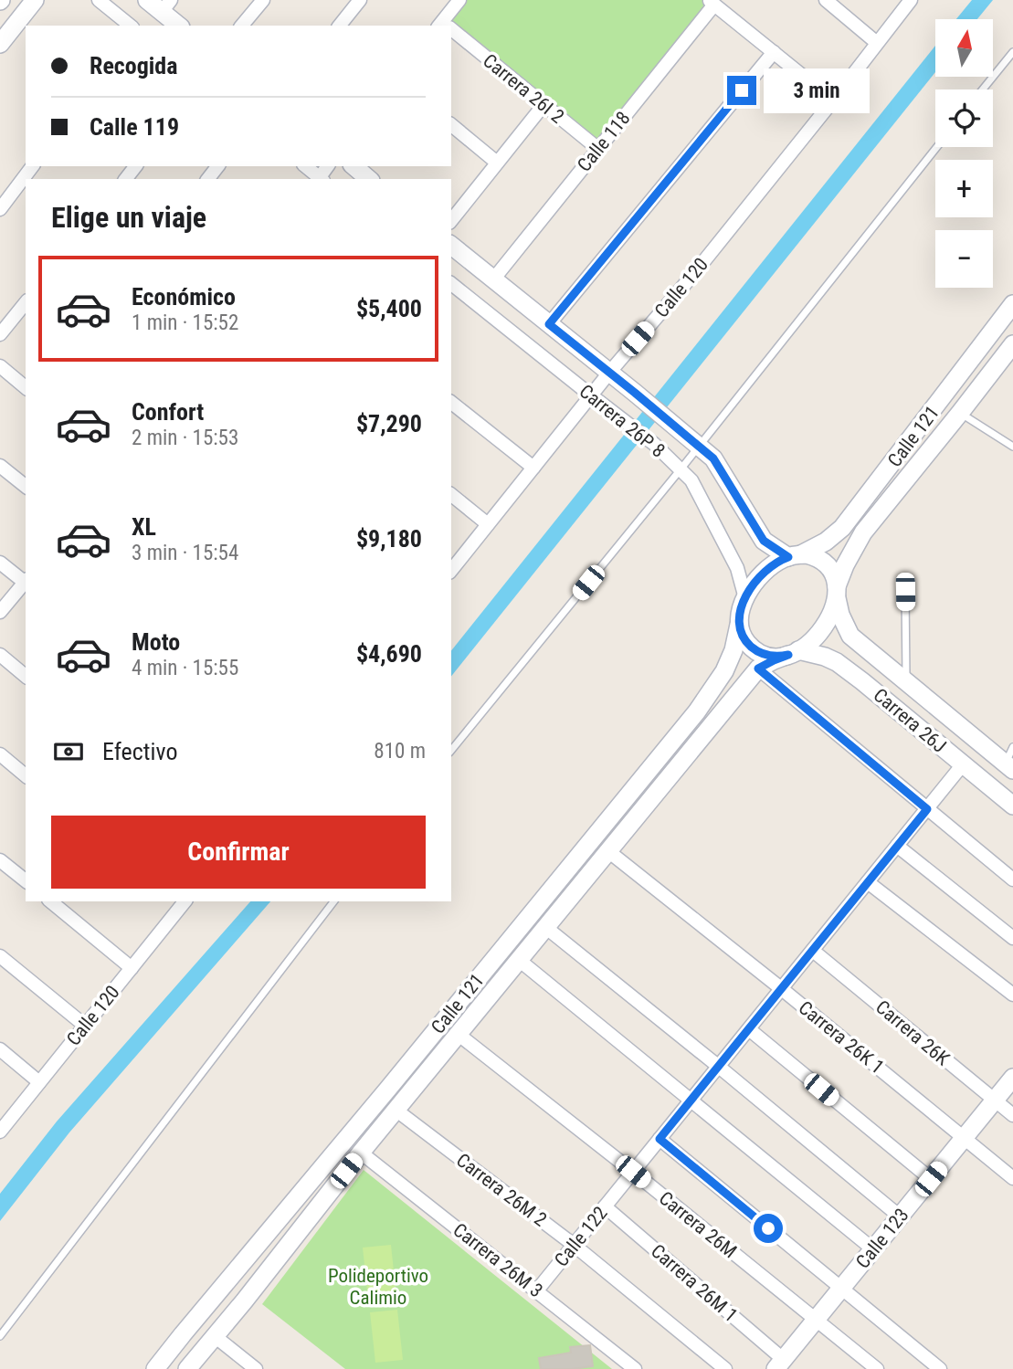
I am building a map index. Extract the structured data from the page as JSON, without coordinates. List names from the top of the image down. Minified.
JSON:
{"streets":{"main road":["Carrera 26P 8","Calle 121","Carrera 26J","Calle 123"],"street":["Carrera 26I 2","Calle 118","Calle 120","Carrera 26K","Carrera 26K 1","Carrera 26M 2","Carrera 26M","Calle 122","Carrera 26M 3","Carrera 26M 1"]},"crossings":[["Carrera 26I 2","Calle 118"],["Calle 118","Carrera 26P 8"],["Calle 120","Carrera 26P 8"],["Carrera 26P 8","Calle 121"],["Carrera 26P 8","Carrera 26J"],["Calle 121","Carrera 26J"],["Calle 121","Carrera 26K 1"],["Calle 121","Carrera 26M 2"],["Calle 121","Carrera 26M"],["Calle 121","Carrera 26M 3"],["Carrera 26J","Calle 122"],["Carrera 26K","Calle 122"],["Carrera 26K","Calle 123"],["Carrera 26K 1","Calle 122"],["Carrera 26K 1","Calle 123"],["Carrera 26M 2","Calle 122"],["Carrera 26M","Calle 122"],["Carrera 26M","Calle 123"],["Calle 122","Carrera 26M 3"],["Calle 122","Carrera 26M 1"],["Calle 123","Carrera 26M 1"]],"parks":["Polideportivo Calimio"],"north":"top","page":{"map_buttons":["+","−"],"banner":["Recogida","Calle 119"],"bubble":"3 min","heading":"Elige un viaje","list":[{"name":"Económico","note":"1 min · 15:52","value":"$5,400"},{"name":"Confort","note":"2 min · 15:53","value":"$7,290"},{"name":"XL","note":"3 min · 15:54","value":"$9,180"},{"name":"Moto","note":"4 min · 15:55","value":"$4,690"}],"pay":["Efectivo","810 m"],"buttons":"Confirmar"}}
